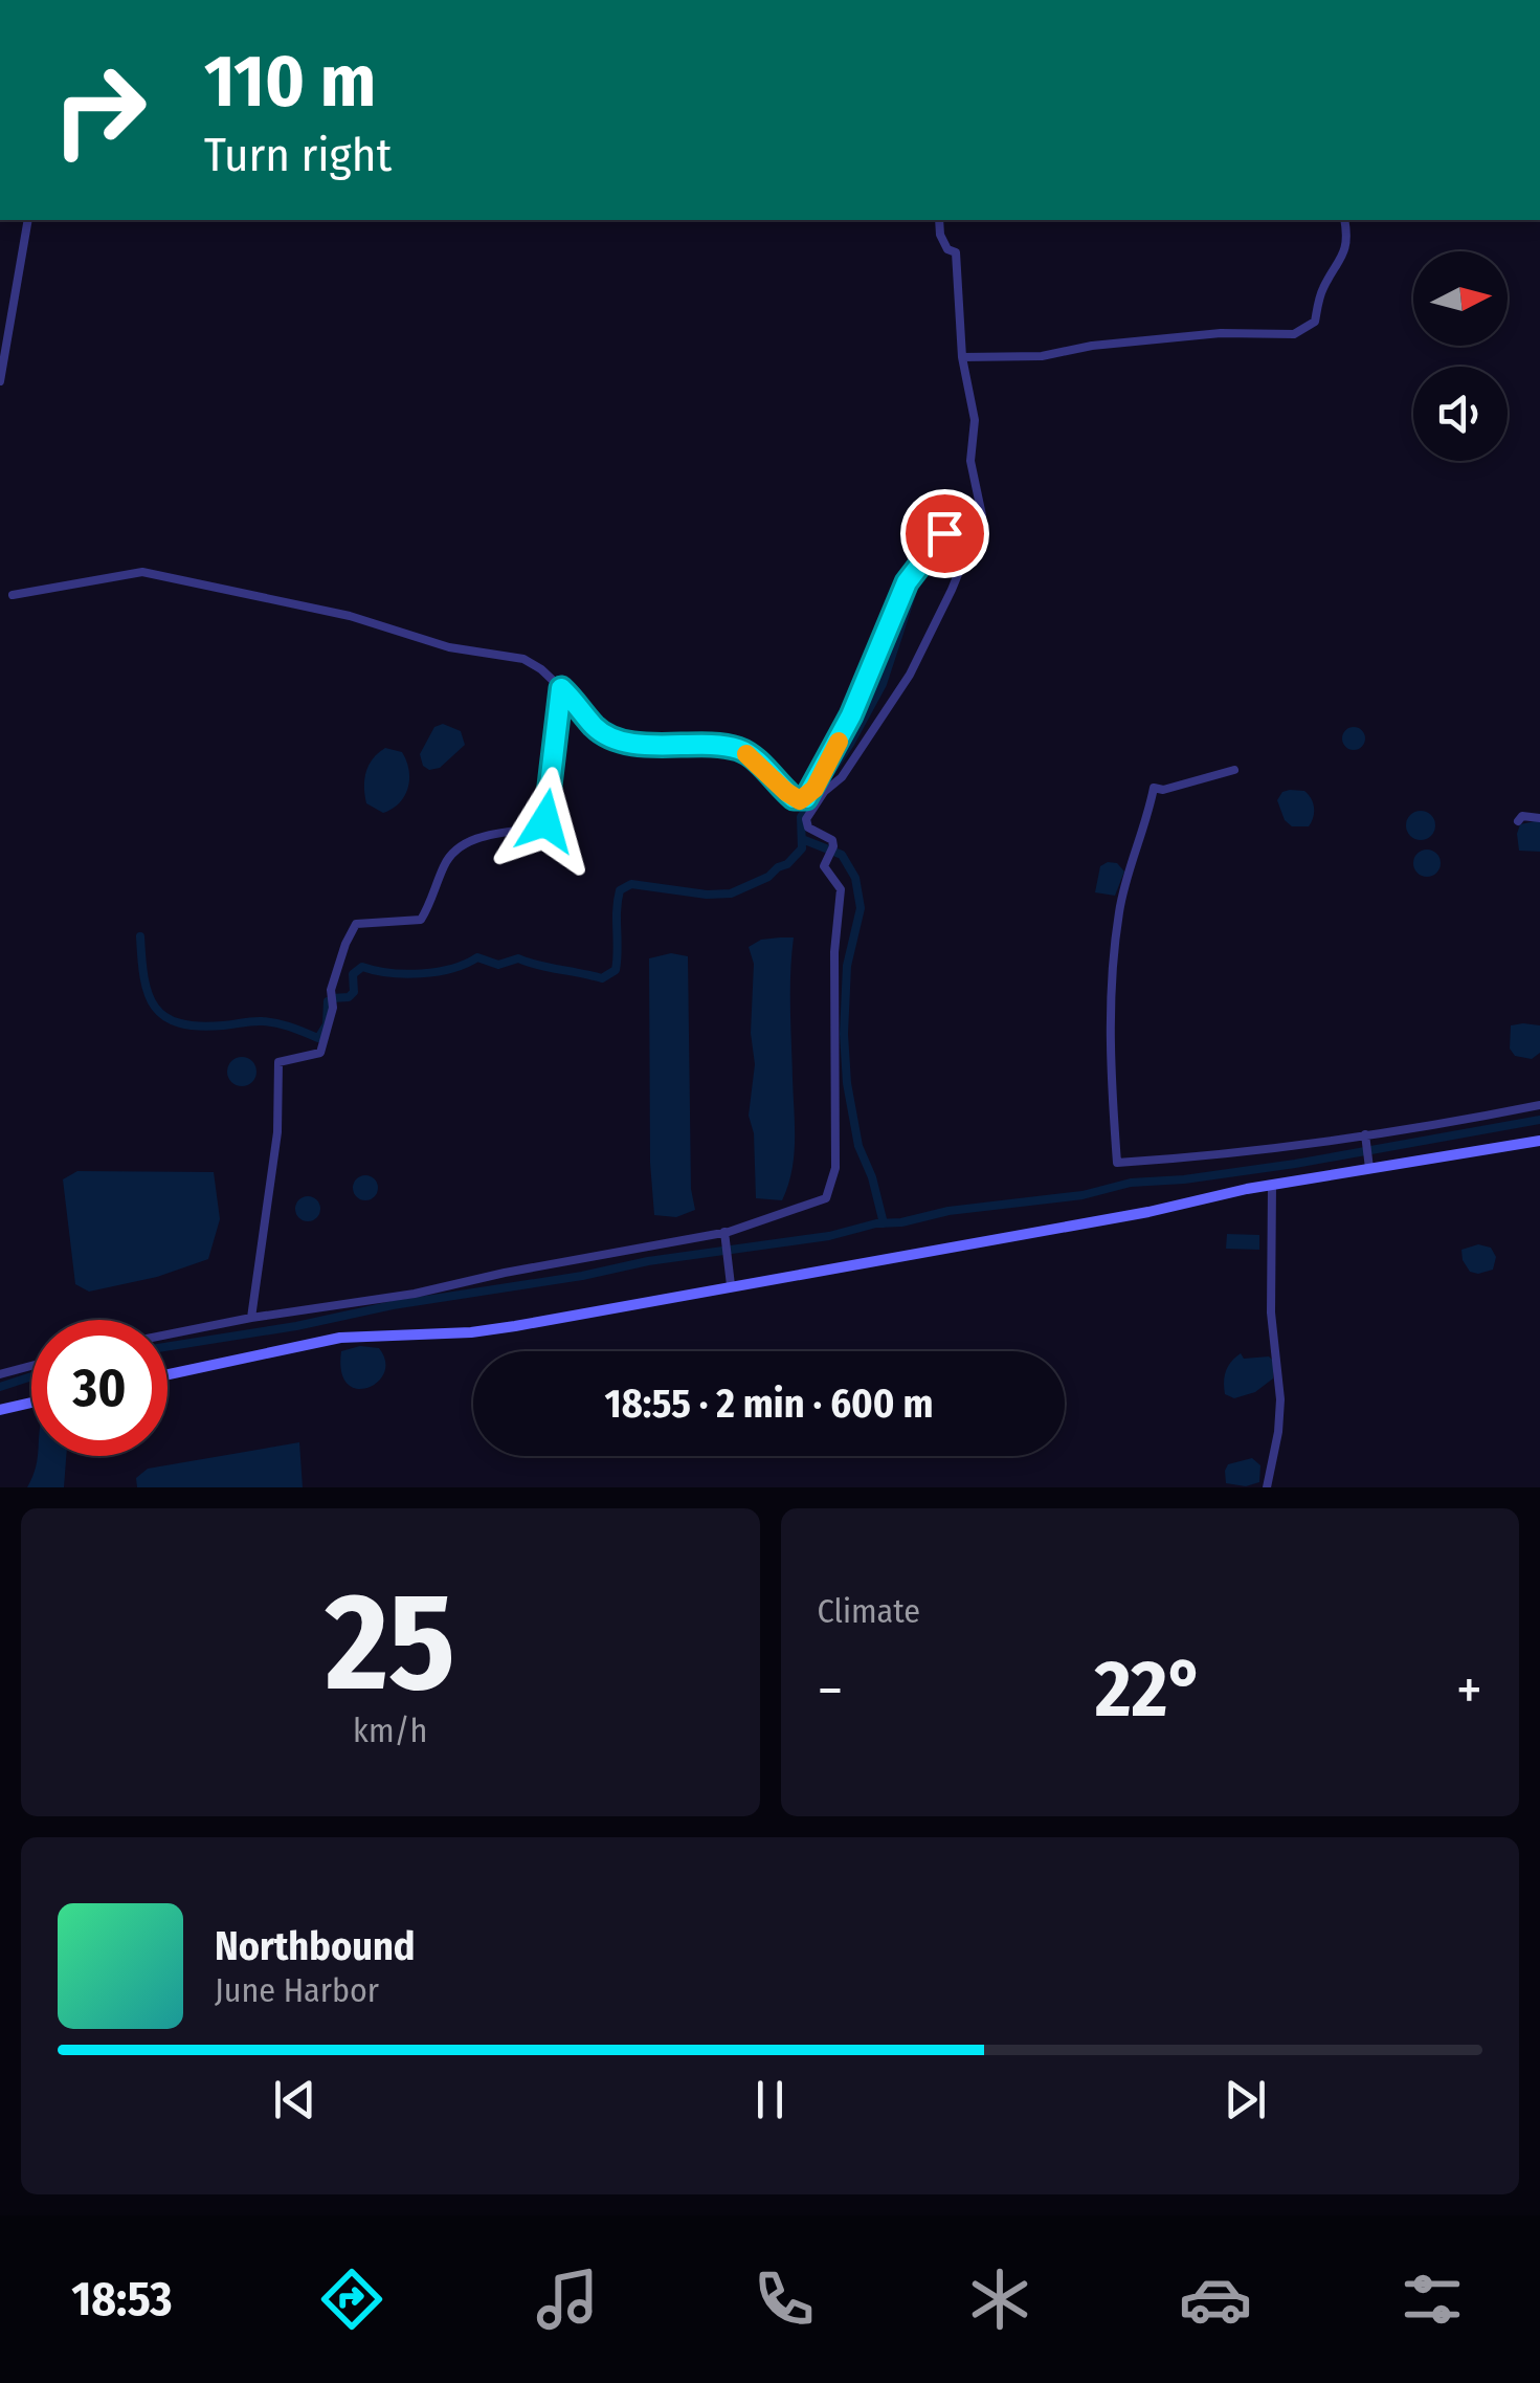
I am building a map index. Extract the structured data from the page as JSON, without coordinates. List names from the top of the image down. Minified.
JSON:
{"north":"right","page":{"turn":["110 m","Turn right"],"limit":"30","trip":"18:55 · 2 min · 600 m","tile":[["25","km/h"],"Climate"],"heat":["−","22°","+"],"song":["Northbound","June Harbor"],"tabs":"18:53"}}
